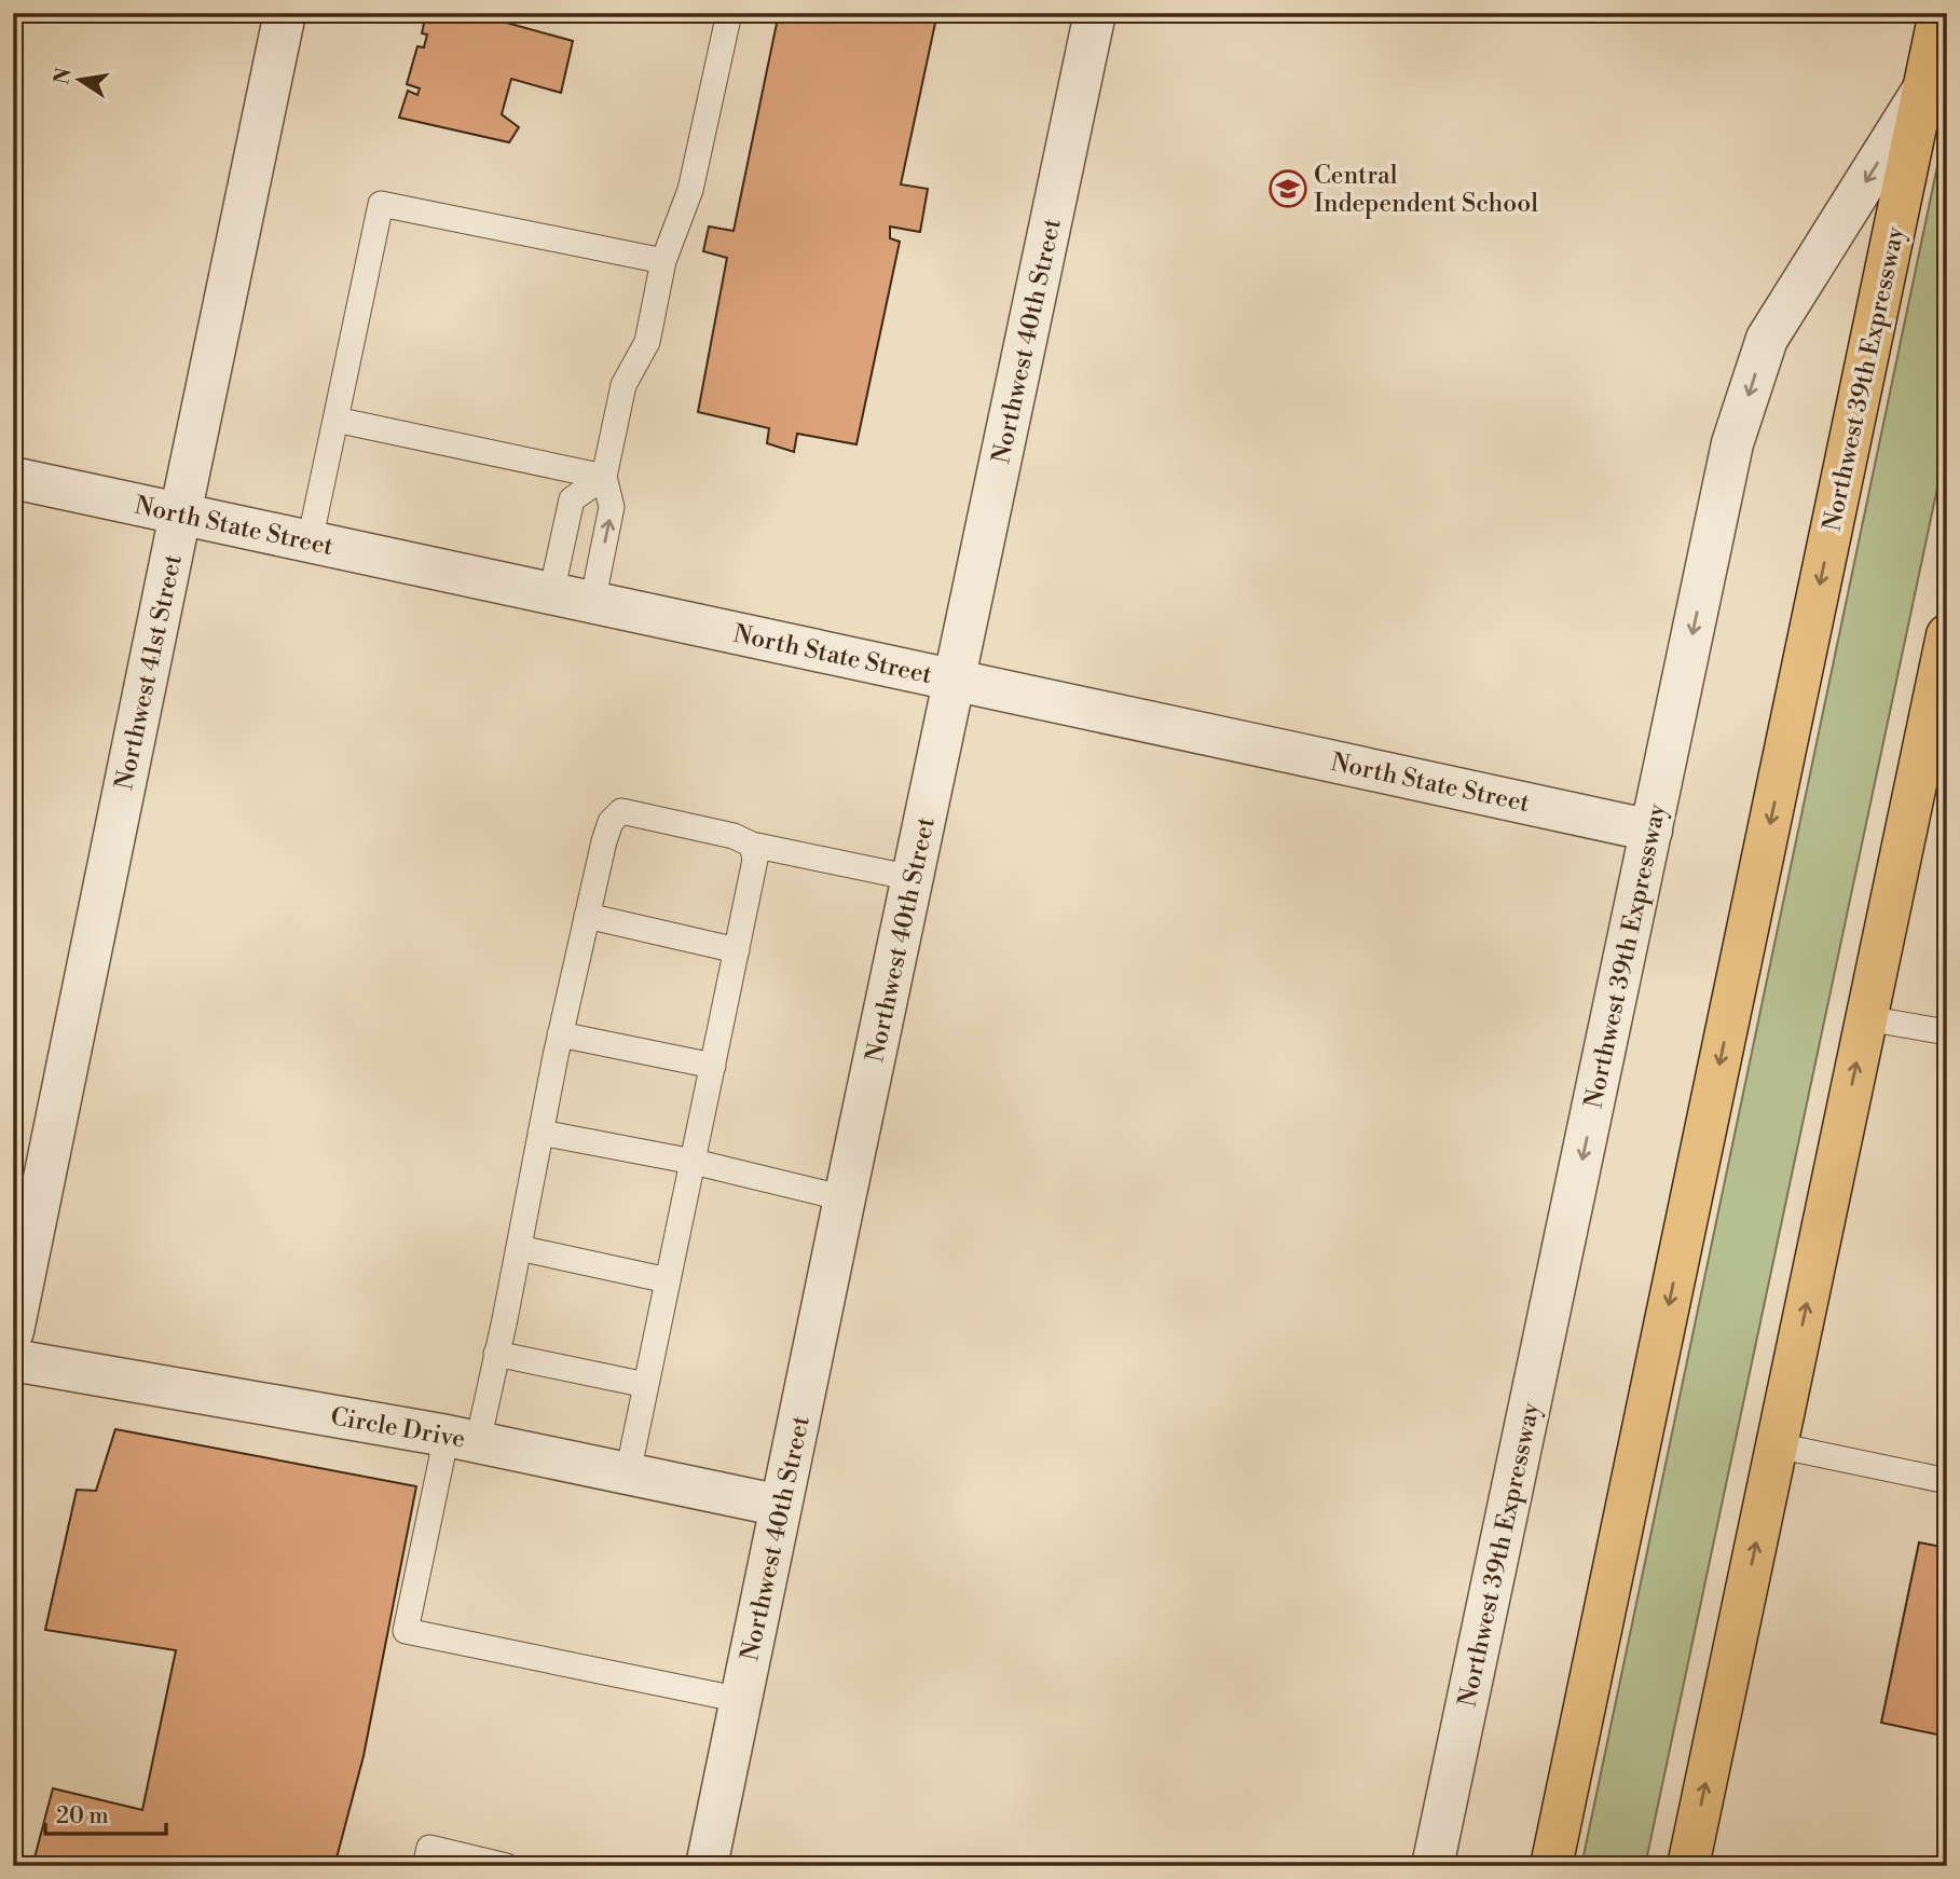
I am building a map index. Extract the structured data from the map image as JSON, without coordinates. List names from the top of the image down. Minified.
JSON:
{"streets":{"highway":["Northwest 39th Expressway"],"street":["Northwest 40th Street","North State Street","Northwest 41st Street","Circle Drive"]},"crossings":[["Northwest 40th Street","North State Street"],["Northwest 40th Street","Circle Drive"],["Northwest 39th Expressway","North State Street"],["North State Street","Northwest 41st Street"]],"places":{"school or university":["Central Independent School"]},"scale_bar":"20 m","north":"left"}
